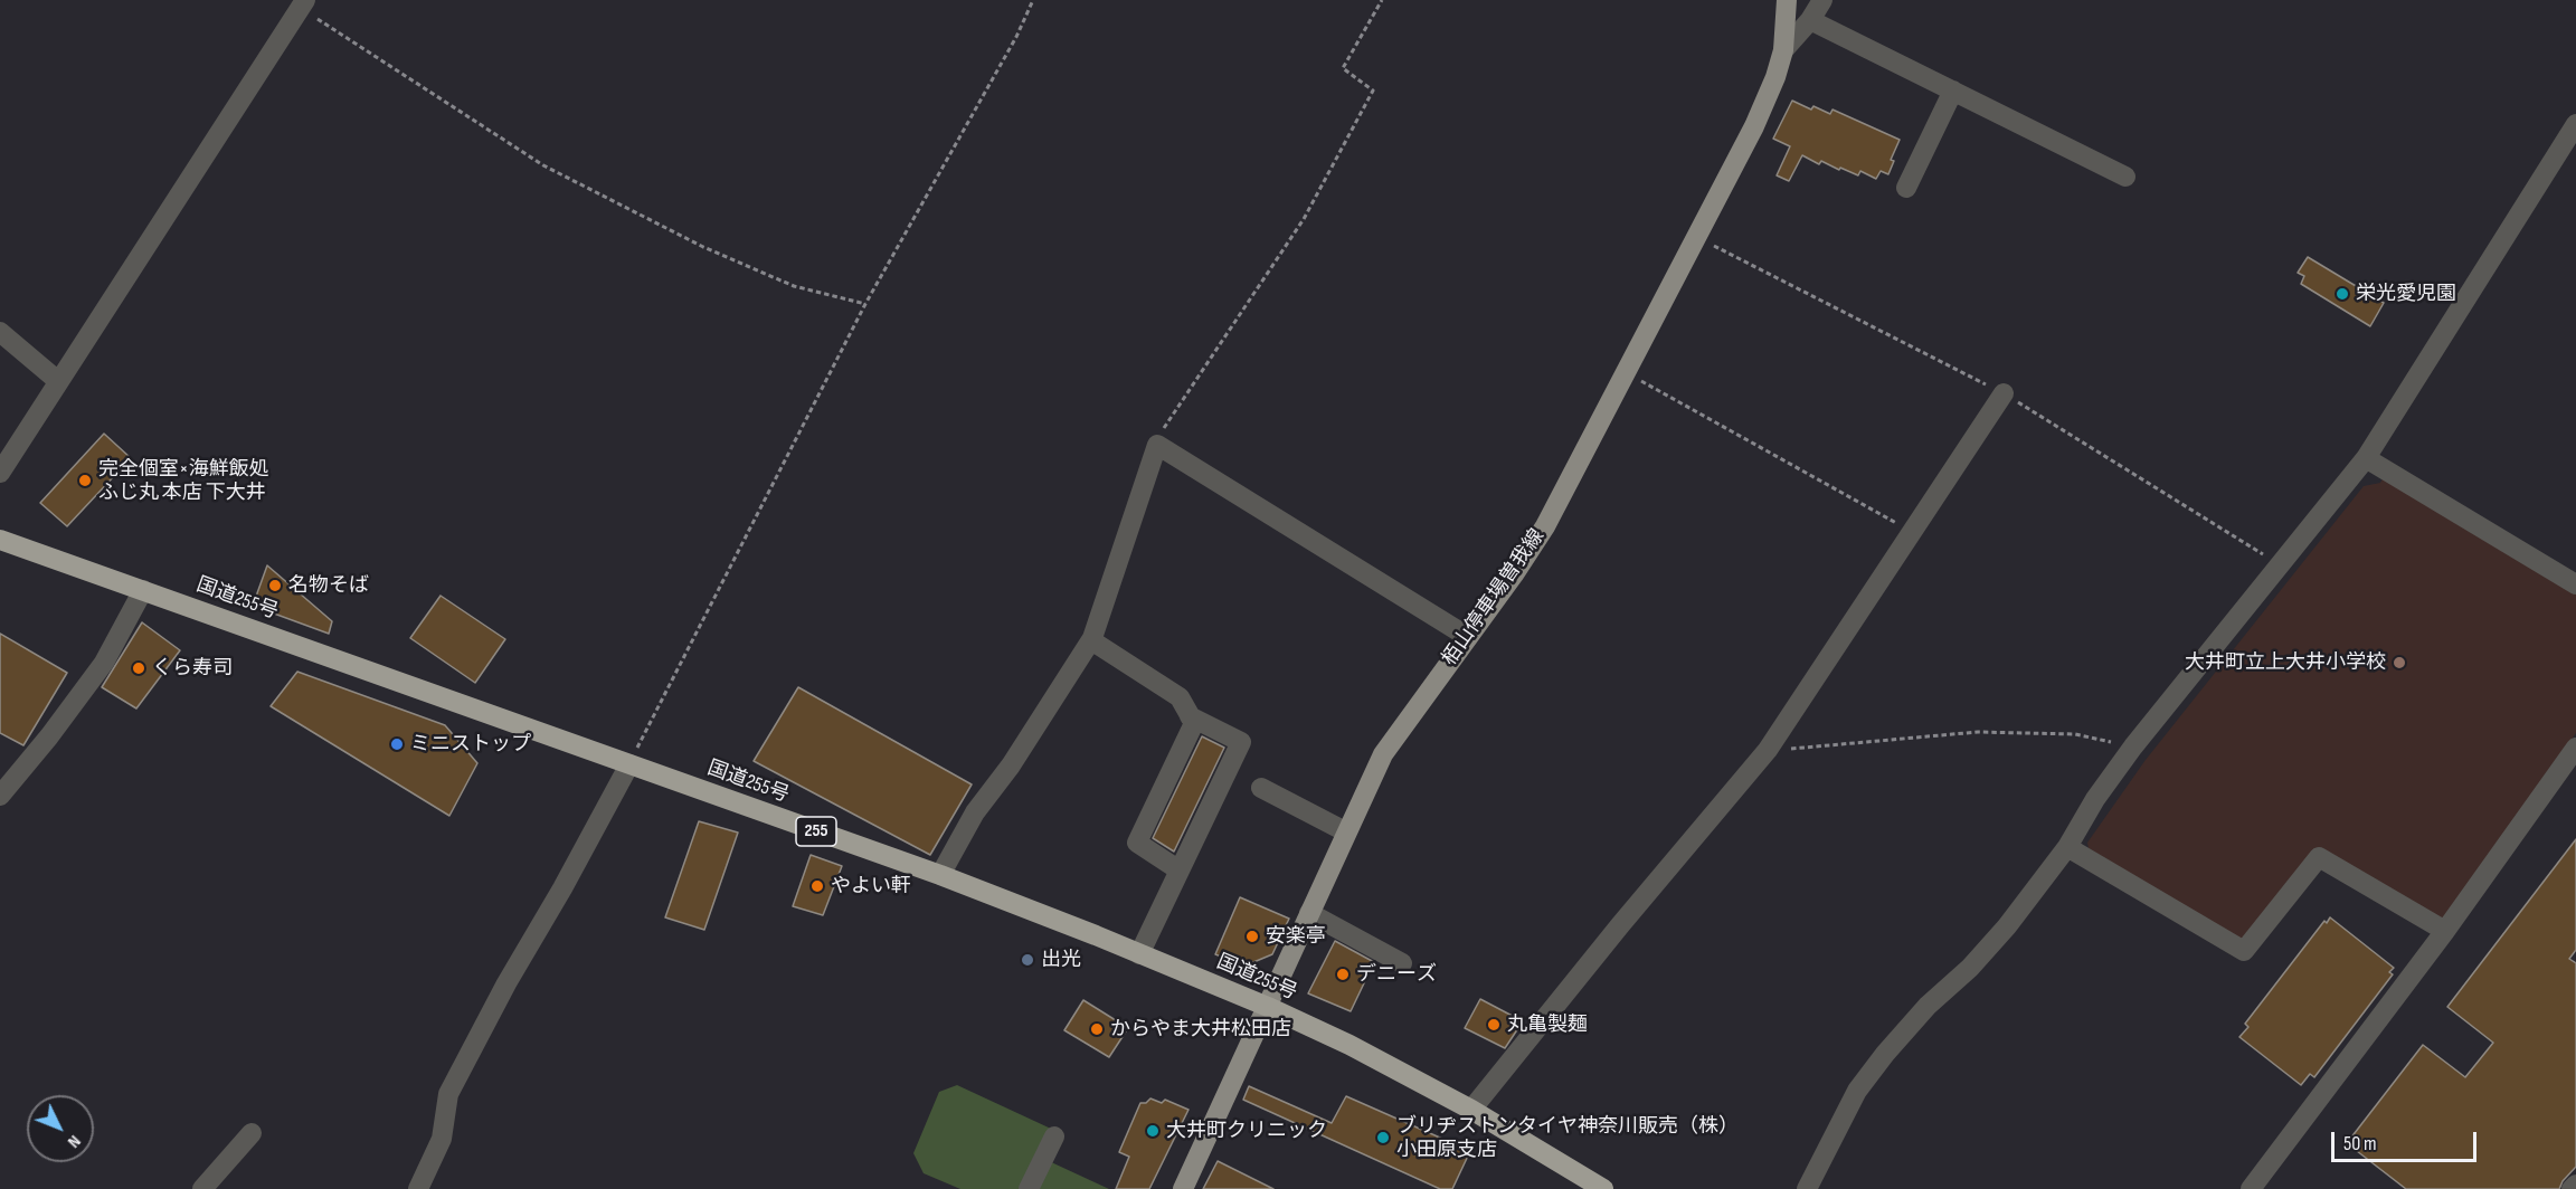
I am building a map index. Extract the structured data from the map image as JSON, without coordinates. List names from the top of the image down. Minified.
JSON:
{"streets":{"highway":["国道255号","255"],"main road":["栢山停車場曽我線"]},"crossings":[["栢山停車場曽我線","国道255号"]],"places":["栄光愛児園","完全個室×海鮮飯処 ふじ丸 本店 下大井","名物そば","大井町立上大井小学校","くら寿司","ミニストップ","やよい軒","安楽亭","出光","デニーズ","丸亀製麺","からやま大井松田店","大井町クリニック","ブリヂストンタイヤ神奈川販売（株） 小田原支店"],"scale_bar":"50 m","north":"bottom right"}
